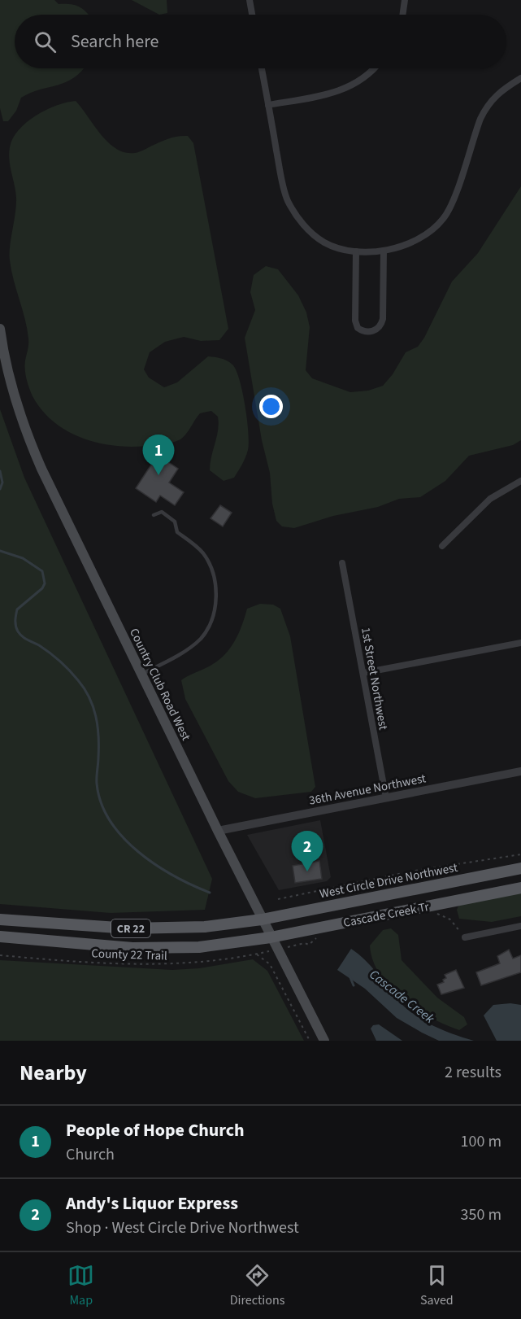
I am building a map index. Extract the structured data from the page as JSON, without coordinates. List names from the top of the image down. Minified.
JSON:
{"streets":{"main road":["Country Club Road West","West Circle Drive Northwest","CR 22"],"street":["1st Street Northwest","36th Avenue Northwest"],"path":["Cascade Creek Tr","County 22 Trail"]},"crossings":[["1st Street Northwest","36th Avenue Northwest"],["Country Club Road West","36th Avenue Northwest"],["Country Club Road West","West Circle Drive Northwest"],["Country Club Road West","CR 22"],["West Circle Drive Northwest","CR 22"]],"water":["Cascade Creek"],"page":{"search":"Search here","pins":["1","2"],"heading":["Nearby","2 results"],"list":[{"mark":"1","name":"People of Hope Church","note":"Church","value":"100 m"},{"mark":"2","name":"Andy's Liquor Express","note":"Shop · West Circle Drive Northwest","value":"350 m"}],"nav":["Map","Directions","Saved"]}}
